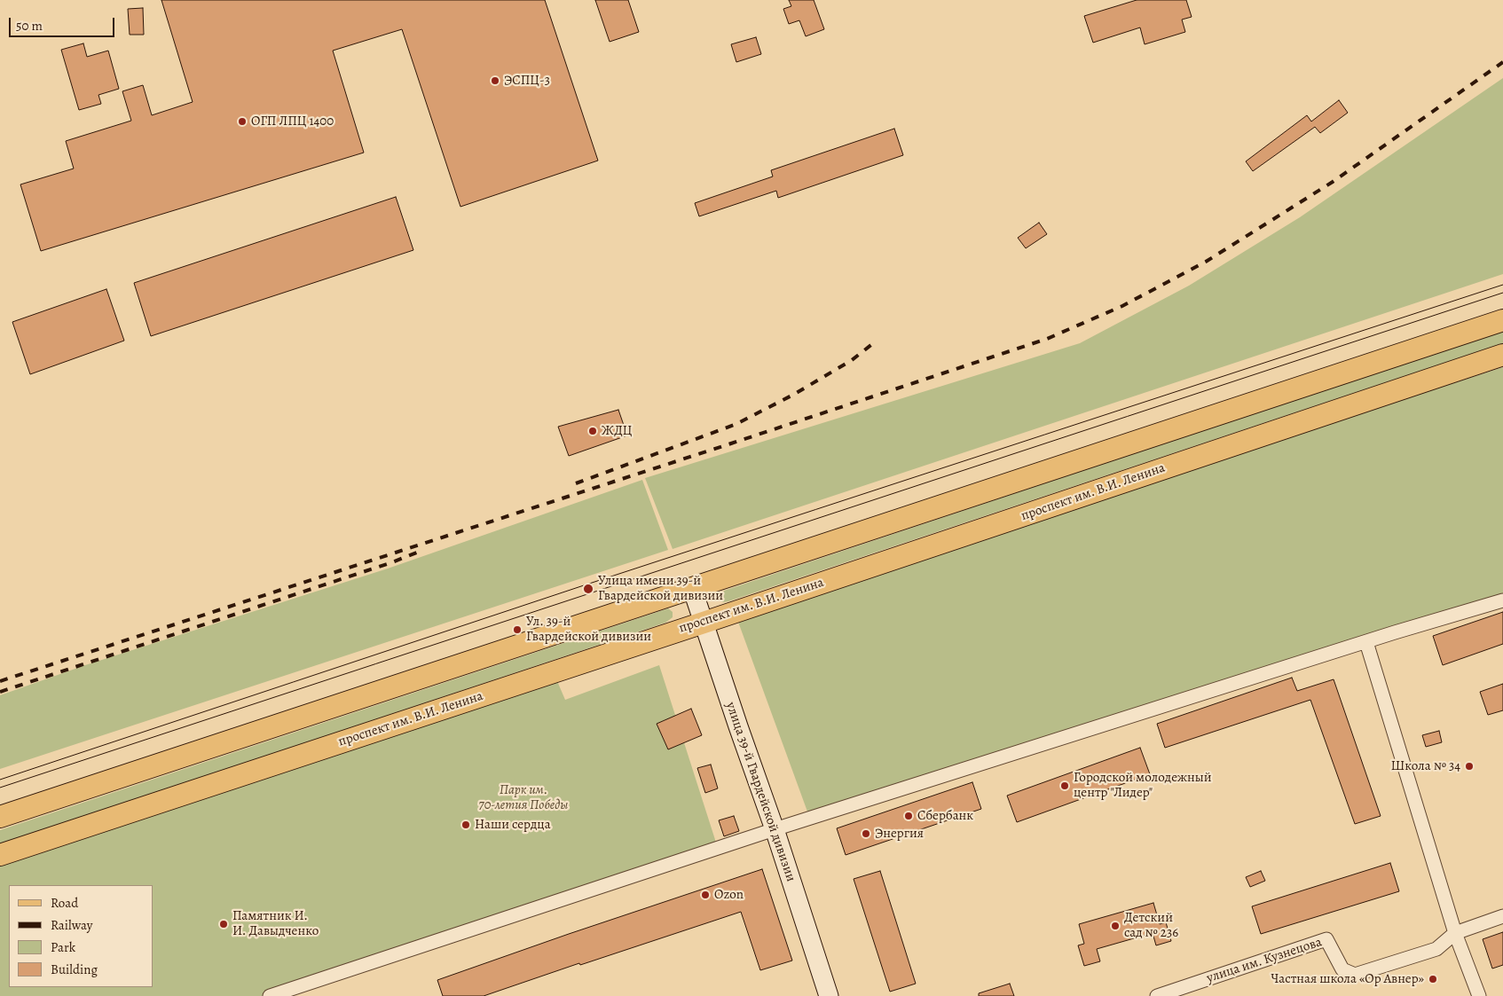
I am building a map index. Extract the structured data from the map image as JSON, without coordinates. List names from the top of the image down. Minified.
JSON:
{"streets":{"main road":["проспект им. В.И. Ленина","улица 39-й Гвардейской дивизии"],"street":["улица им. Кузнецова"]},"crossings":[["проспект им. В.И. Ленина","улица 39-й Гвардейской дивизии"]],"parks":["Парк им. 70-летия Победы"],"places":["ЭСПЦ-3","ОГП ЛПЦ 1400","ЖДЦ","Улица имени 39-й Гвардейской дивизии","Ул. 39-й Гвардейской дивизии","Школа № 34","Городской молодежный центр \"Лидер\"","Сбербанк","Наши сердца","Энергия","Ozon","Памятник И. И. Давыдченко","Детский сад № 236","Частная школа «Ор Авнер»"],"legend":["Road","Railway","Park","Building"],"scale_bar":"50 m"}
